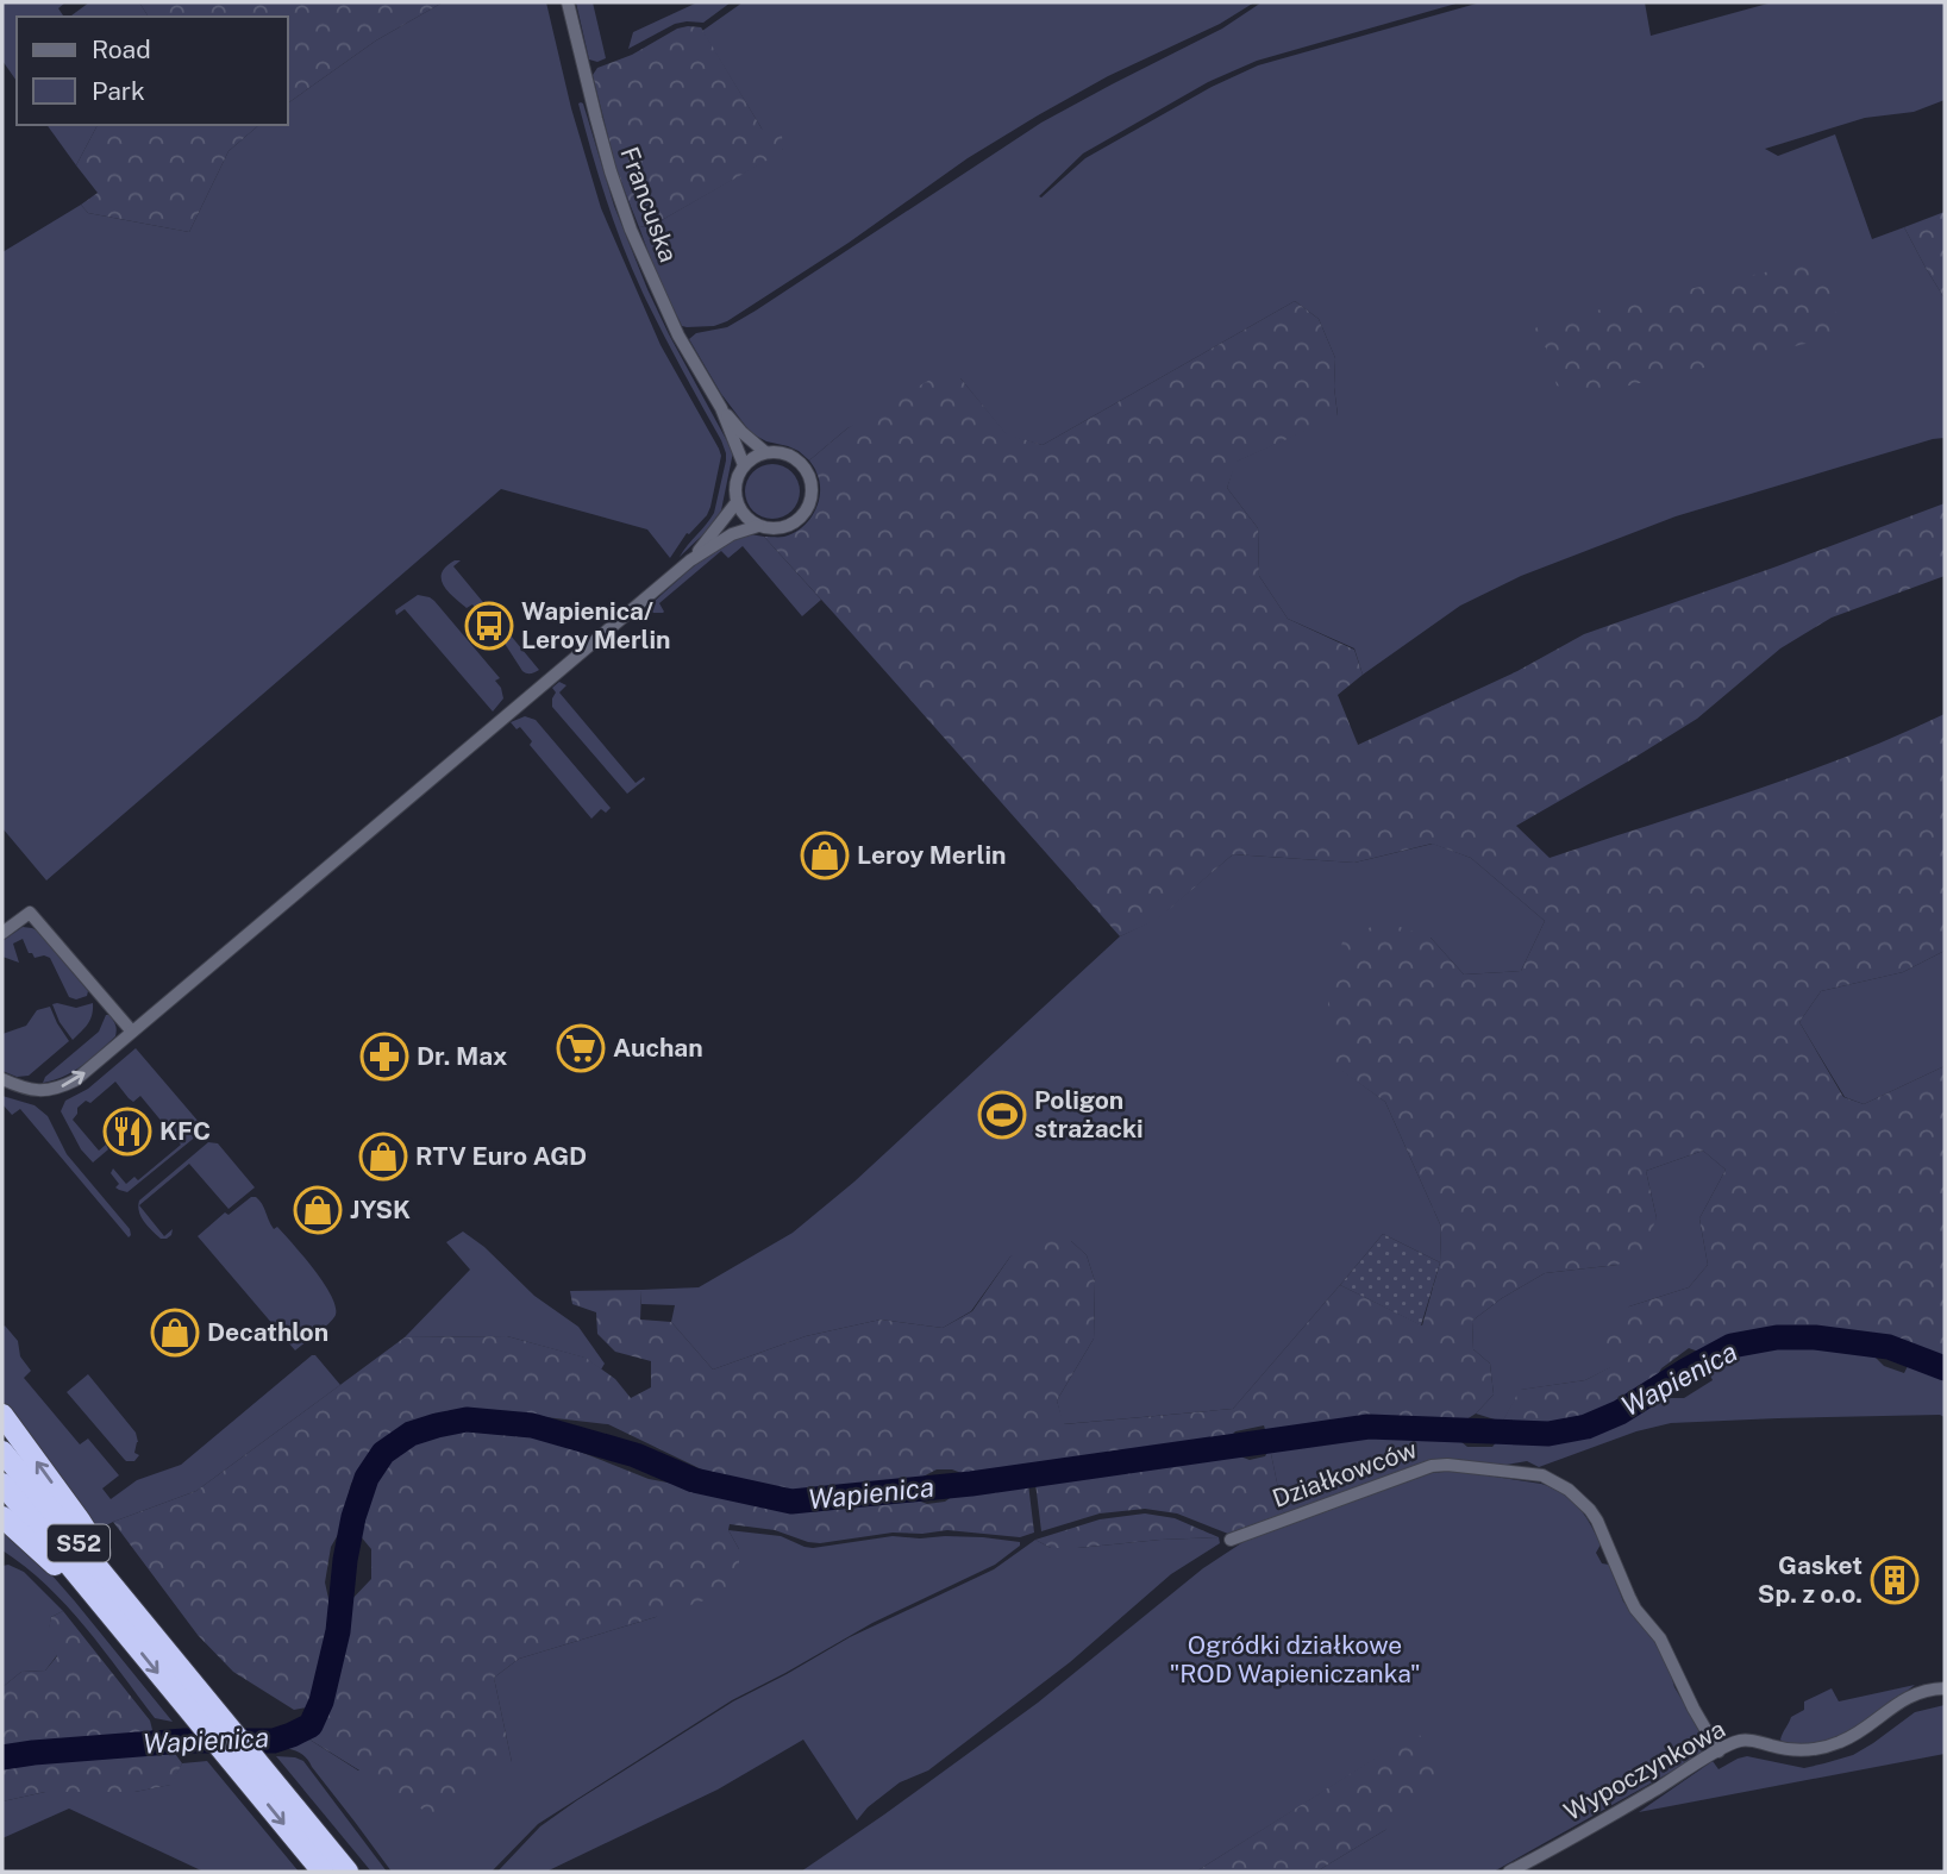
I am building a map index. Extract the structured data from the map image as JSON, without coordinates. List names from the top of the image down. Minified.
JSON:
{"streets":{"highway":["S52"],"street":["Francuska","Działkowców","Wypoczynkowa"]},"crossings":[["Działkowców","Wypoczynkowa"]],"water":["Wapienica"],"parks":["Ogródki działkowe \"ROD Wapieniczanka\""],"places":{"bus stop":["Wapienica/ Leroy Merlin"],"shop":["Leroy Merlin","RTV Euro AGD","JYSK","Decathlon"],"supermarket":["Auchan"],"pharmacy":["Dr. Max"],"sports":["Poligon strażacki"],"restaurant":["KFC"],"building":["Gasket Sp. z o.o."]},"legend":["Road","Park"]}
